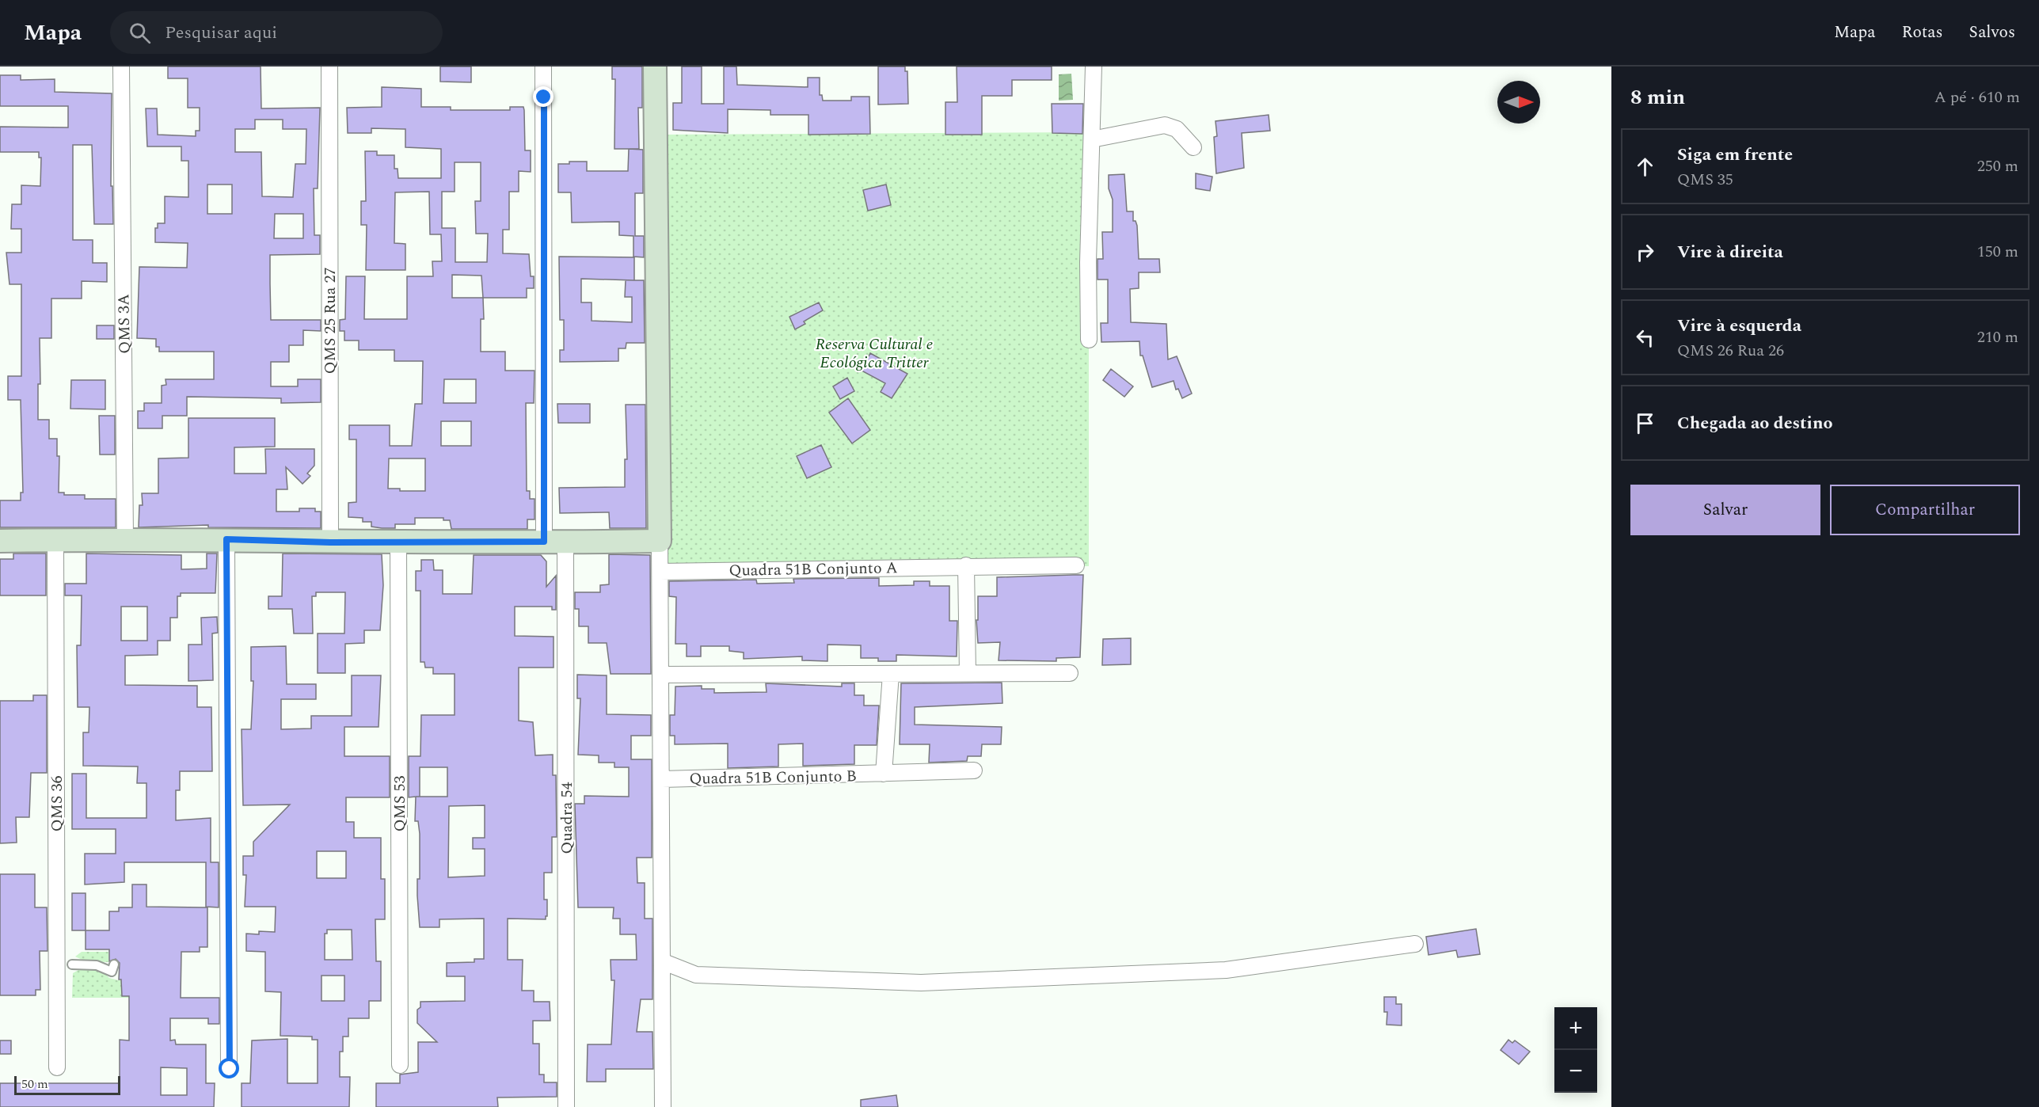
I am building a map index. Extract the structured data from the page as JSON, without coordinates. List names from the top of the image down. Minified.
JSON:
{"streets":{"street":["QMS 25 Rua 27","QMS 3A","Quadra 51B Conjunto A","Quadra 51B Conjunto B","QMS 36","QMS 53","Quadra 54"]},"parks":["Reserva Cultural e Ecológica Tritter"],"scale_bar":"50 m","north":"right","page":{"header":"Mapa","search":"Pesquisar aqui","nav":["Mapa","Rotas","Salvos"],"heading":["8 min","A pé · 610 m"],"list":[["Siga em frente","QMS 35","250 m"],["Vire à direita","150 m"],["Vire à esquerda","QMS 26 Rua 26","210 m"],"Chegada ao destino"],"buttons":["Salvar","Compartilhar"],"map_buttons":["+","−"],"scale":"50 m"}}
